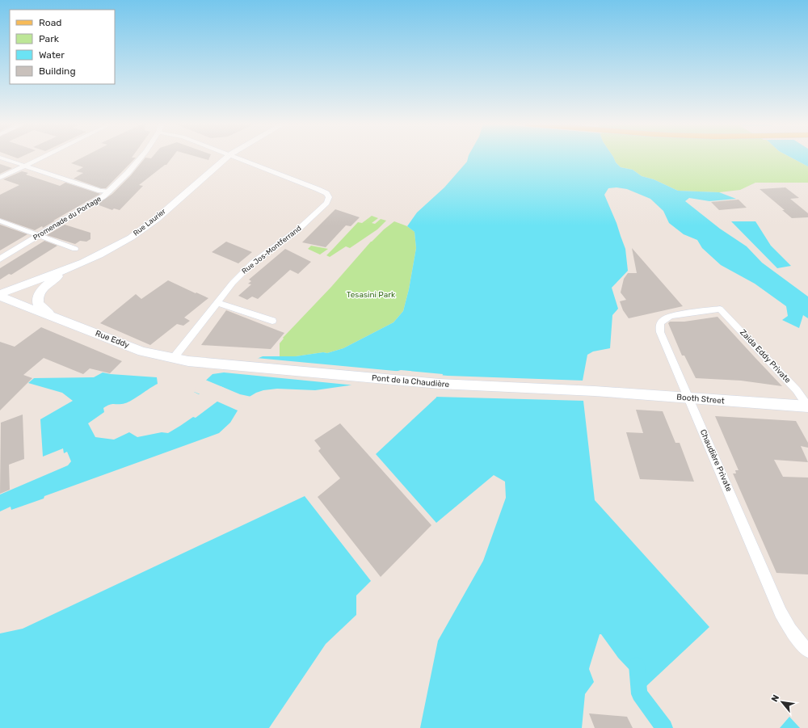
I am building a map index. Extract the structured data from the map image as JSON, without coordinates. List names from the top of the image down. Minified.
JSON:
{"streets":{"main road":["Rue Laurier","Rue Eddy","Pont de la Chaudière","Booth Street"],"street":["Promenade du Portage","Rue Jos-Montferrand","Zaida Eddy Private","Chaudière Private"]},"crossings":[["Rue Laurier","Rue Eddy"],["Rue Jos-Montferrand","Rue Eddy"],["Rue Eddy","Pont de la Chaudière"],["Zaida Eddy Private","Booth Street"],["Zaida Eddy Private","Chaudière Private"],["Pont de la Chaudière","Booth Street"],["Booth Street","Chaudière Private"]],"parks":["Tesasini Park"],"legend":["Road","Park","Water","Building"],"north":"top left"}
